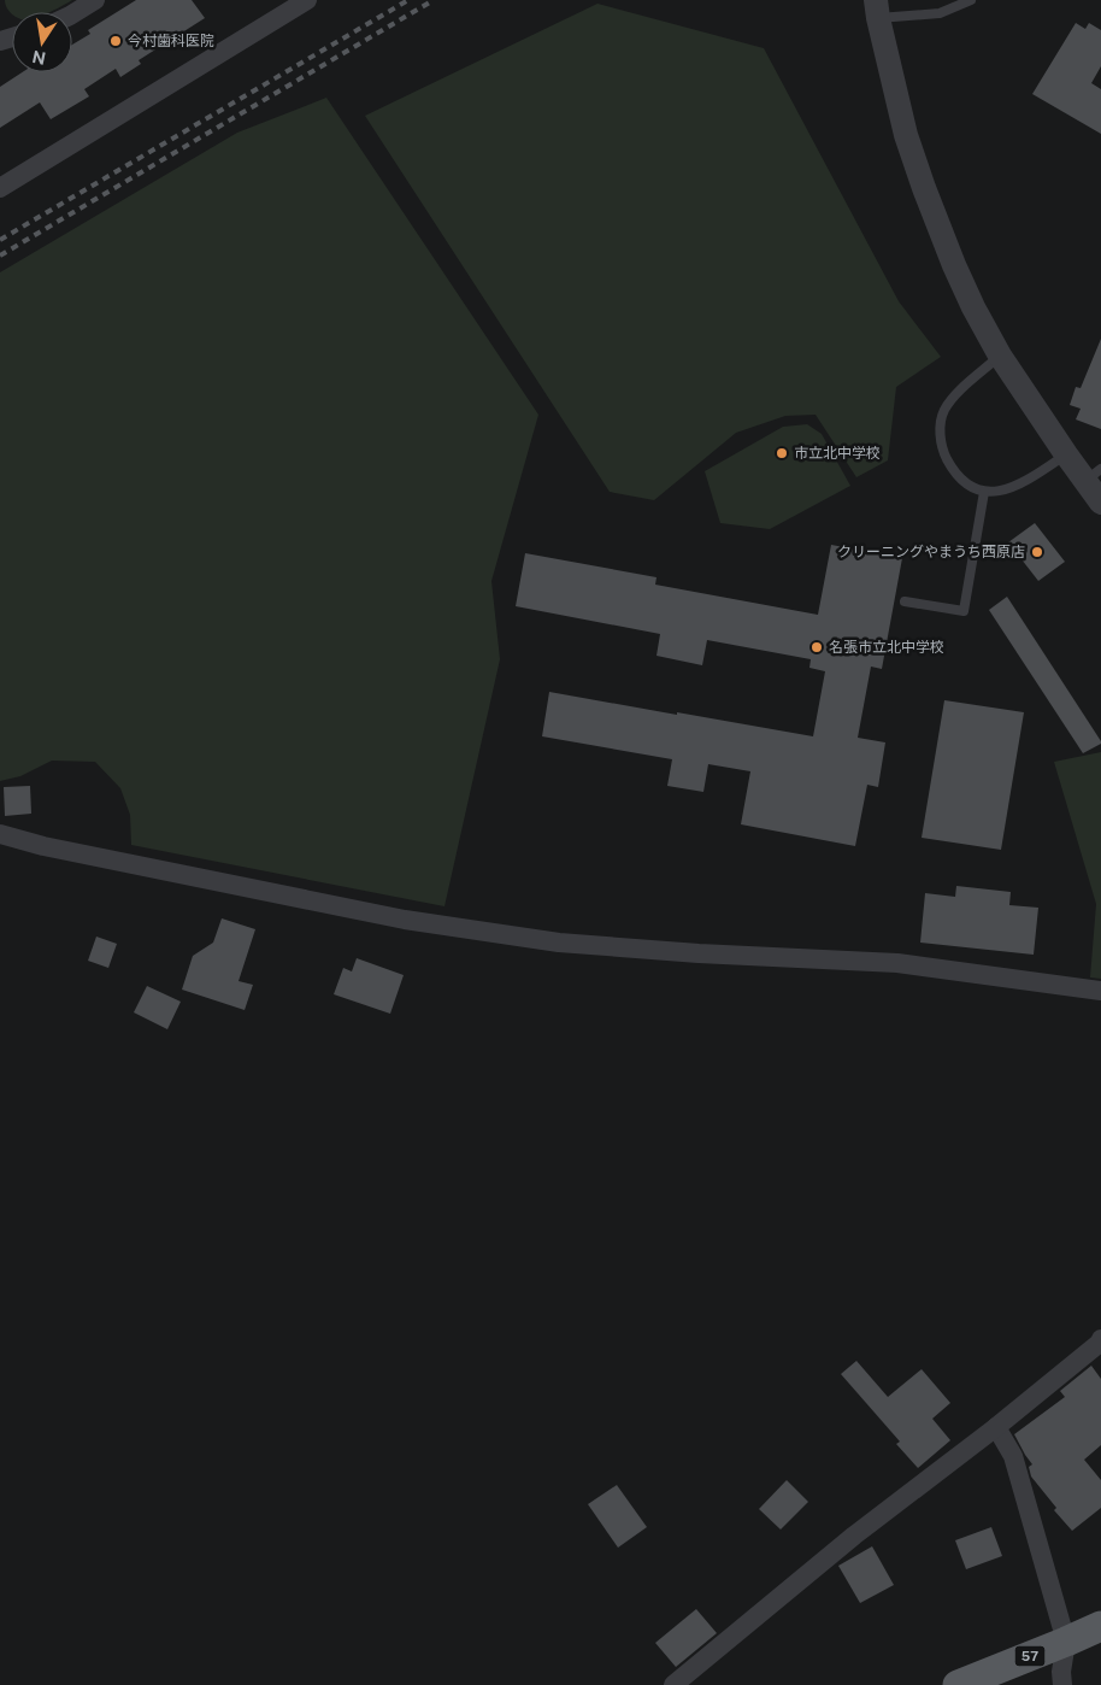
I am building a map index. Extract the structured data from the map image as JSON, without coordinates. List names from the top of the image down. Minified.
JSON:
{"streets":{"main road":["57"]},"places":["今村歯科医院","市立北中学校","クリーニングやまうち西原店","名張市立北中学校"],"north":"bottom"}
